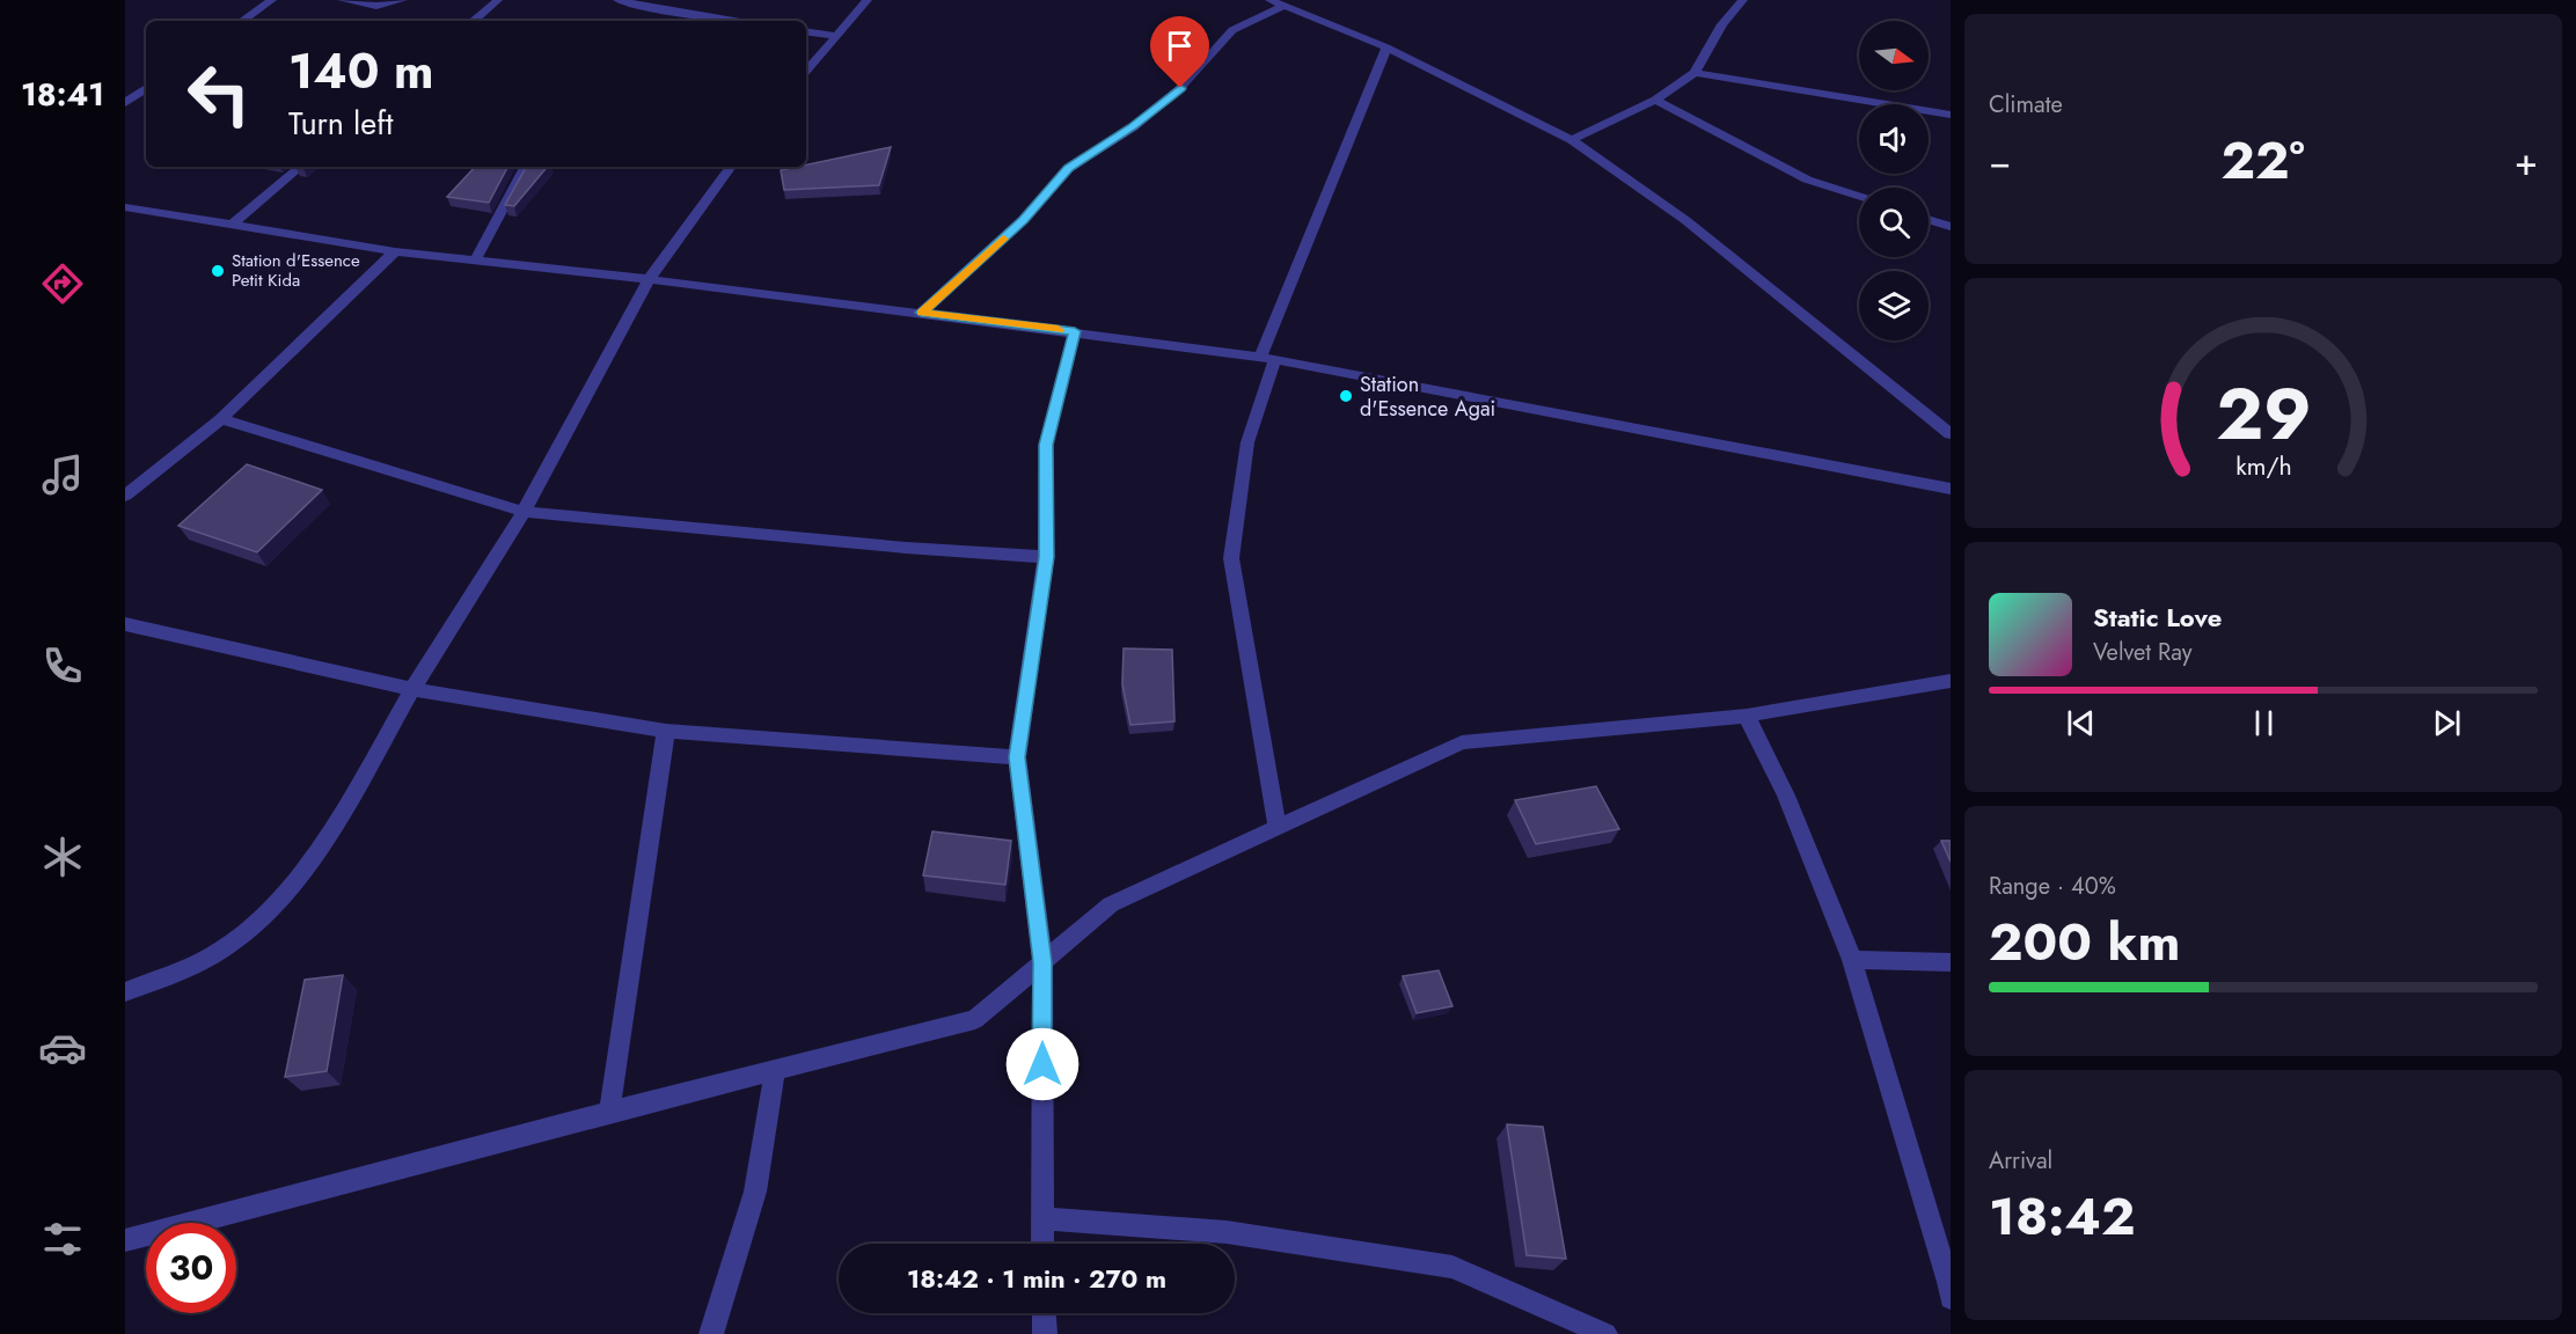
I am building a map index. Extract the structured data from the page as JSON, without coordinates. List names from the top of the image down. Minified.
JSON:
{"places":["Station d'Essence Petit Kida","Station d'Essence Agai"],"north":"right","page":{"tabs":"18:41","tile":["Climate",["Range · 40%","200 km"],["Arrival","18:42"]],"turn":["140 m","Turn left"],"heat":["−","22°","+"],"song":["Static Love","Velvet Ray"],"limit":"30","trip":"18:42 · 1 min · 270 m","gauge":["29","km/h"]}}
